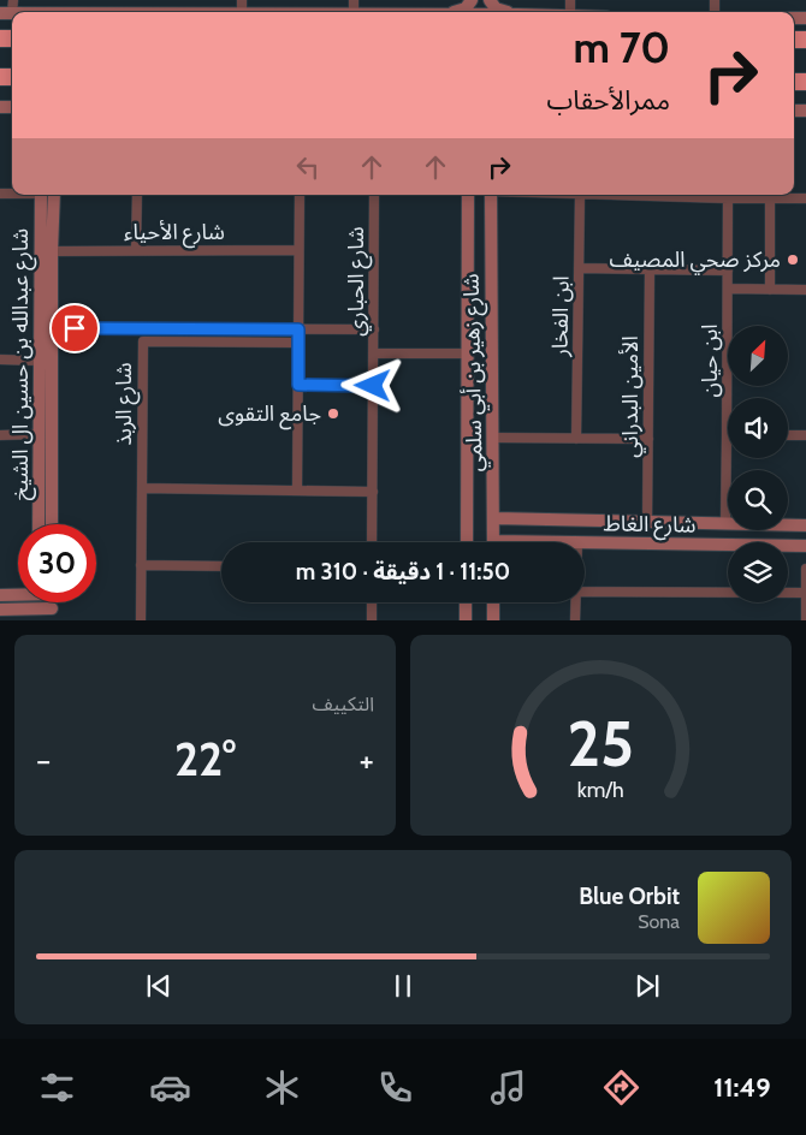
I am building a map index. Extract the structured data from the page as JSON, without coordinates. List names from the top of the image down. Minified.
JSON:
{"streets":{"street":["شارع الأحياء","شارع الحباري","ابن الفخار","ابن حيان","شارع عبدالله بن حسين ال الشيخ","شارع زهير بن أبي سلمي","الأمين البدراني","شارع الربذ","شارع الغاط"]},"crossings":[["شارع الأحياء","شارع عبدالله بن حسين ال الشيخ"],["ابن حيان","شارع الغاط"],["شارع زهير بن أبي سلمي","شارع الغاط"],["الأمين البدراني","شارع الغاط"]],"places":["مركز صحي المصيف","جامع التقوى"],"north":"top right","page":{"turn":["70 m","ممرالأحقاب"],"limit":"30","trip":"11:50 · 1 دقيقة · 310 m","tile":"التكييف","heat":["−","22°","+"],"song":["Blue Orbit","Sona"],"tabs":"11:49","gauge":["25","km/h"]}}
